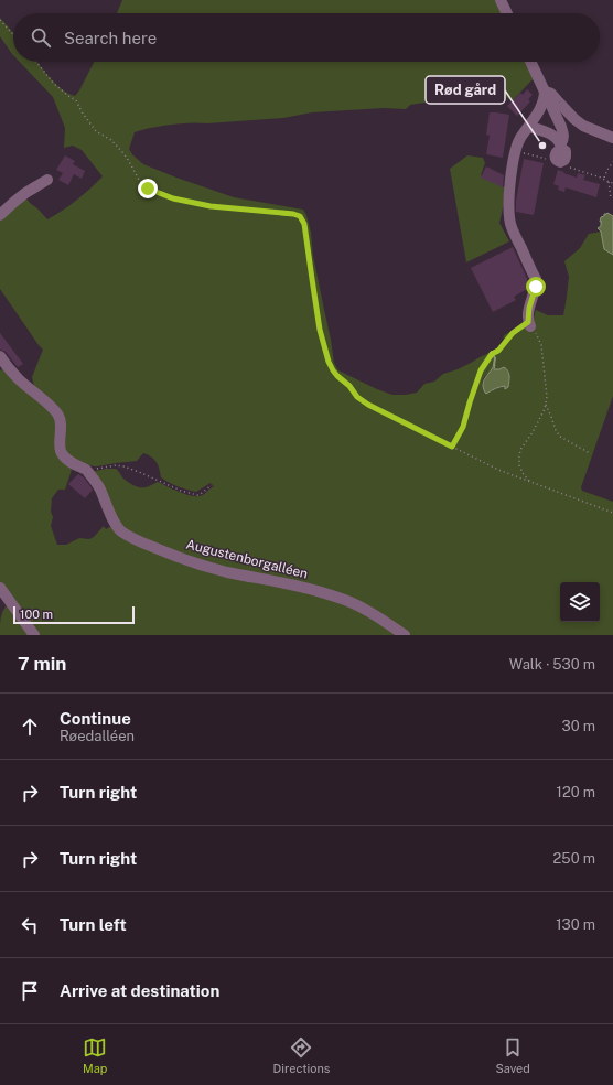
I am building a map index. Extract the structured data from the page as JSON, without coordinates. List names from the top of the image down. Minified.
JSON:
{"streets":{"lane":["Augustenborgalléen"]},"places":["Rød gård"],"scale_bar":"100 m","page":{"search":"Search here","scale":"100 m","heading":["7 min","Walk · 530 m"],"list":[["Continue","Røedalléen","30 m"],["Turn right","120 m"],["Turn right","250 m"],["Turn left","130 m"],"Arrive at destination"],"nav":["Map","Directions","Saved"]}}
